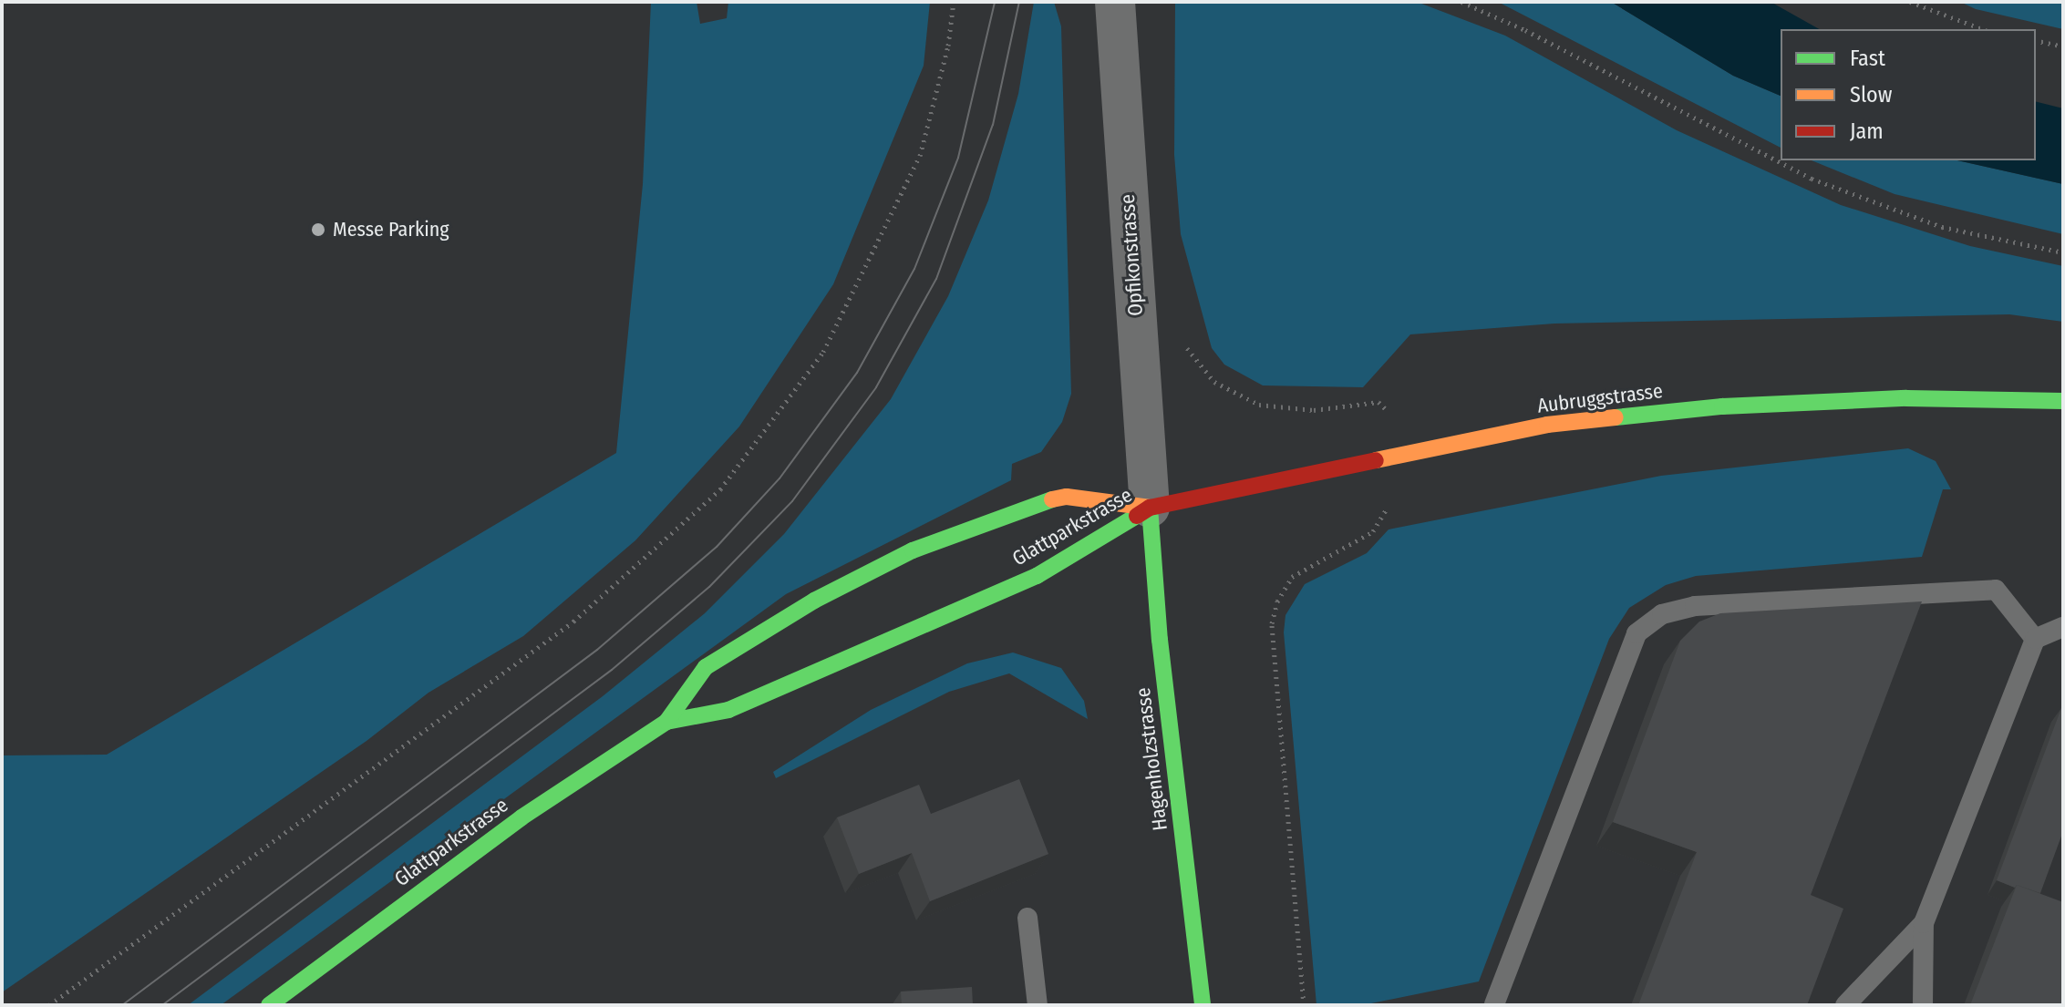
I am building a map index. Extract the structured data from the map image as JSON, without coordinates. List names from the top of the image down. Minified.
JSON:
{"streets":{"street":["Opfikonstrasse","Aubruggstrasse","Glattparkstrasse","Hagenholzstrasse"]},"crossings":[["Opfikonstrasse","Aubruggstrasse"],["Opfikonstrasse","Glattparkstrasse"],["Opfikonstrasse","Hagenholzstrasse"],["Aubruggstrasse","Glattparkstrasse"],["Aubruggstrasse","Hagenholzstrasse"],["Glattparkstrasse","Hagenholzstrasse"]],"places":["Messe Parking"],"legend":["Fast","Slow","Jam"]}
